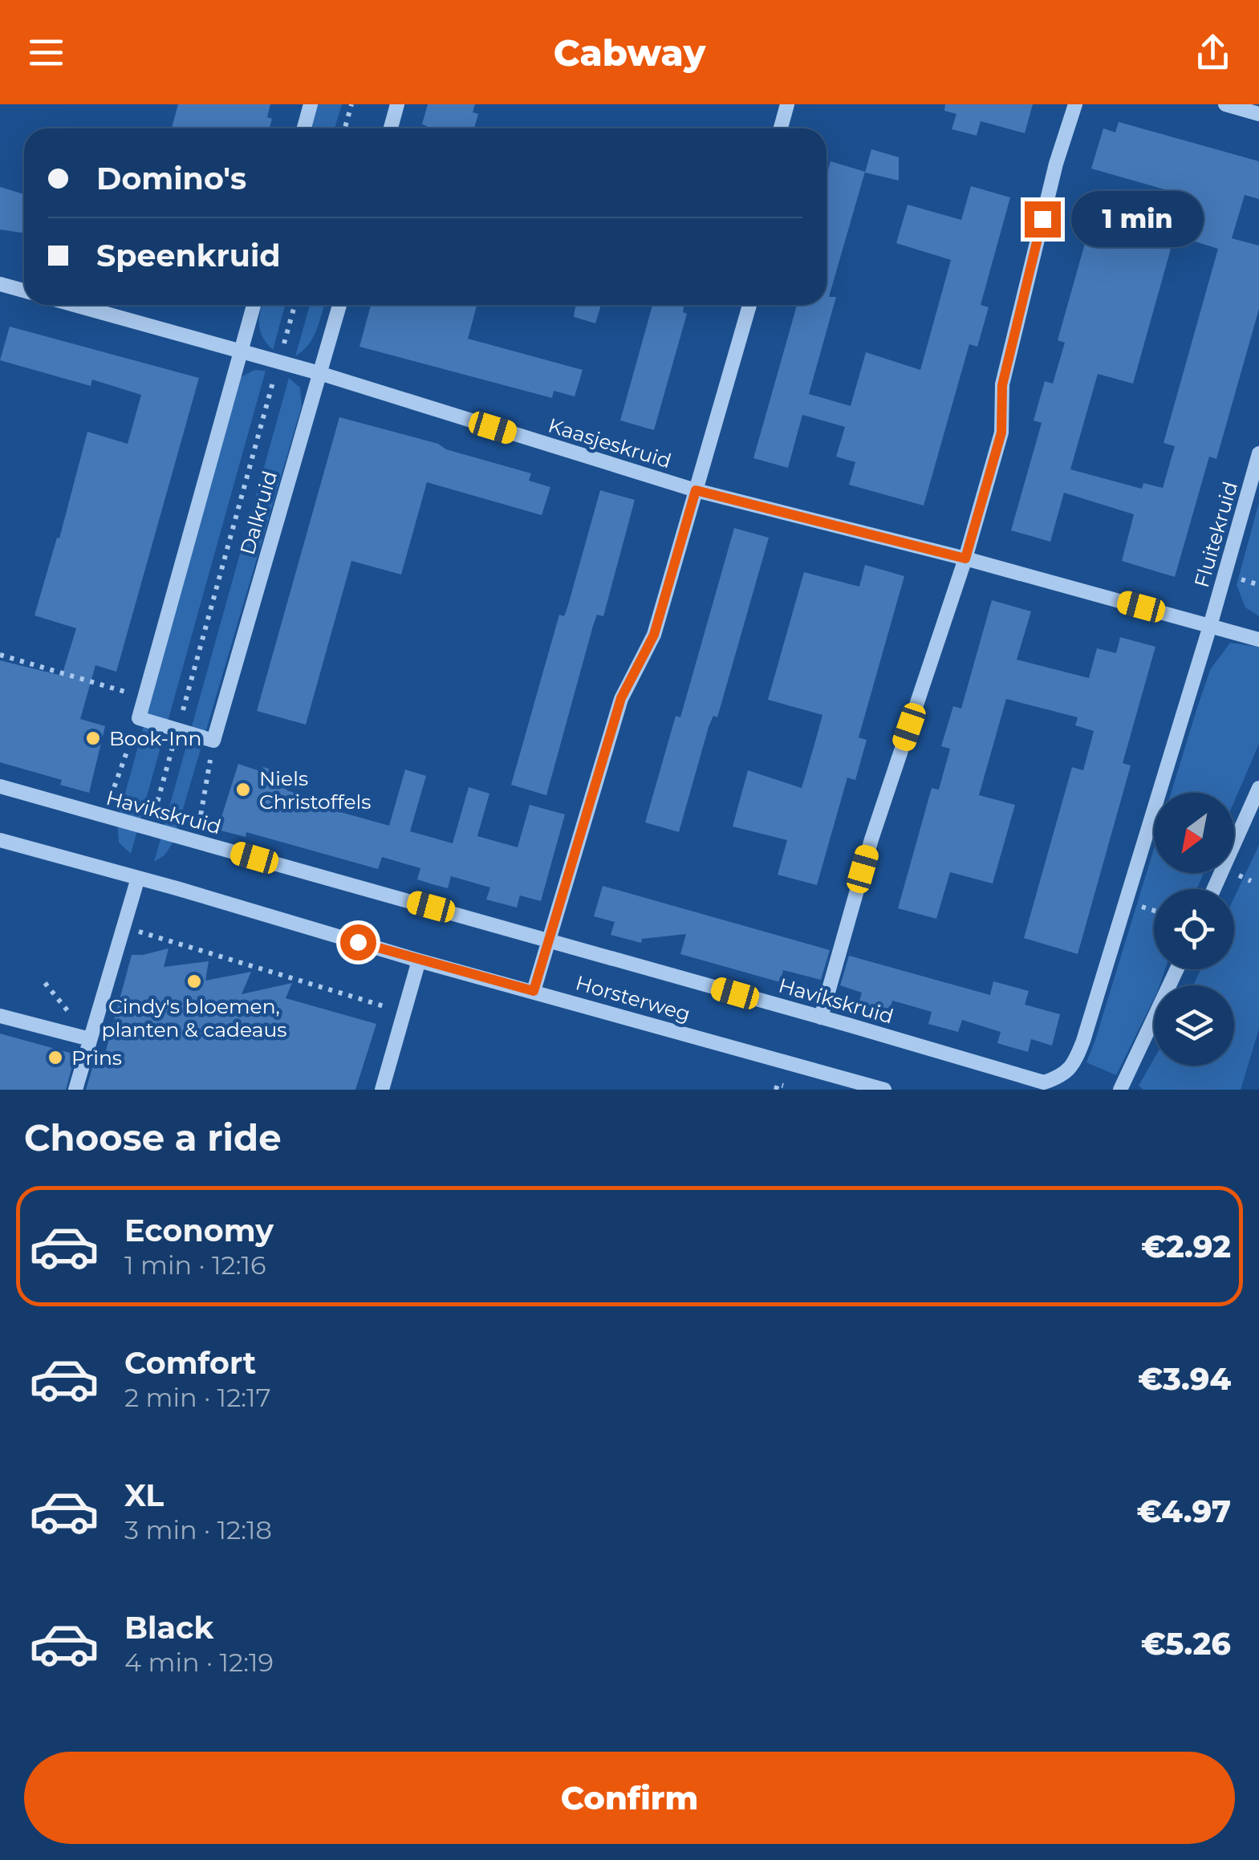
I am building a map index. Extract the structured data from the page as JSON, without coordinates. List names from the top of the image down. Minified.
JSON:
{"streets":{"street":["Kaasjeskruid","Dalkruid","Fluitekruid","Havikskruid","Horsterweg"]},"crossings":[["Kaasjeskruid","Dalkruid"],["Kaasjeskruid","Fluitekruid"],["Kaasjeskruid","Havikskruid"],["Dalkruid","Havikskruid"],["Fluitekruid","Havikskruid"]],"places":["Book-Inn","Niels Christoffels","Cindy's bloemen, planten & cadeaus","Prins"],"north":"bottom left","page":{"header":"Cabway","banner":["Domino's","Speenkruid"],"bubble":"1 min","heading":"Choose a ride","list":[{"name":"Economy","note":"1 min · 12:16","value":"€2.92"},{"name":"Comfort","note":"2 min · 12:17","value":"€3.94"},{"name":"XL","note":"3 min · 12:18","value":"€4.97"},{"name":"Black","note":"4 min · 12:19","value":"€5.26"}],"buttons":"Confirm"}}
